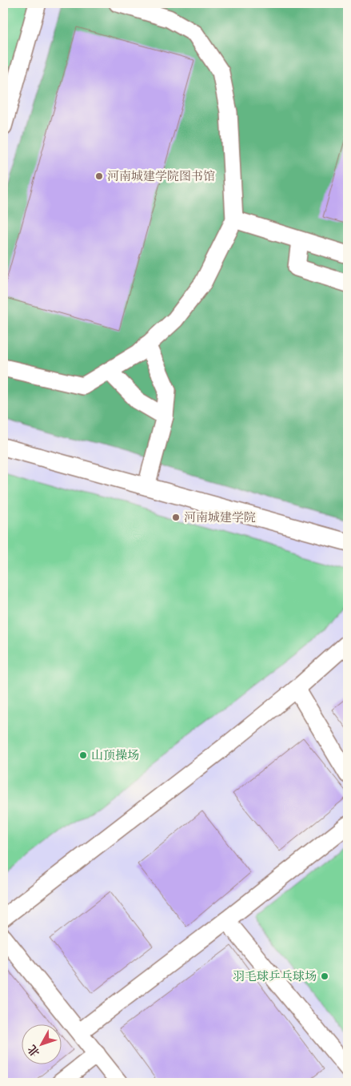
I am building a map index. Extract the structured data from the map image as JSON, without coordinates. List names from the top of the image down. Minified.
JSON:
{"places":["河南城建学院图书馆","河南城建学院","山顶操场","羽毛球乒乓球场"],"north":"bottom left"}
